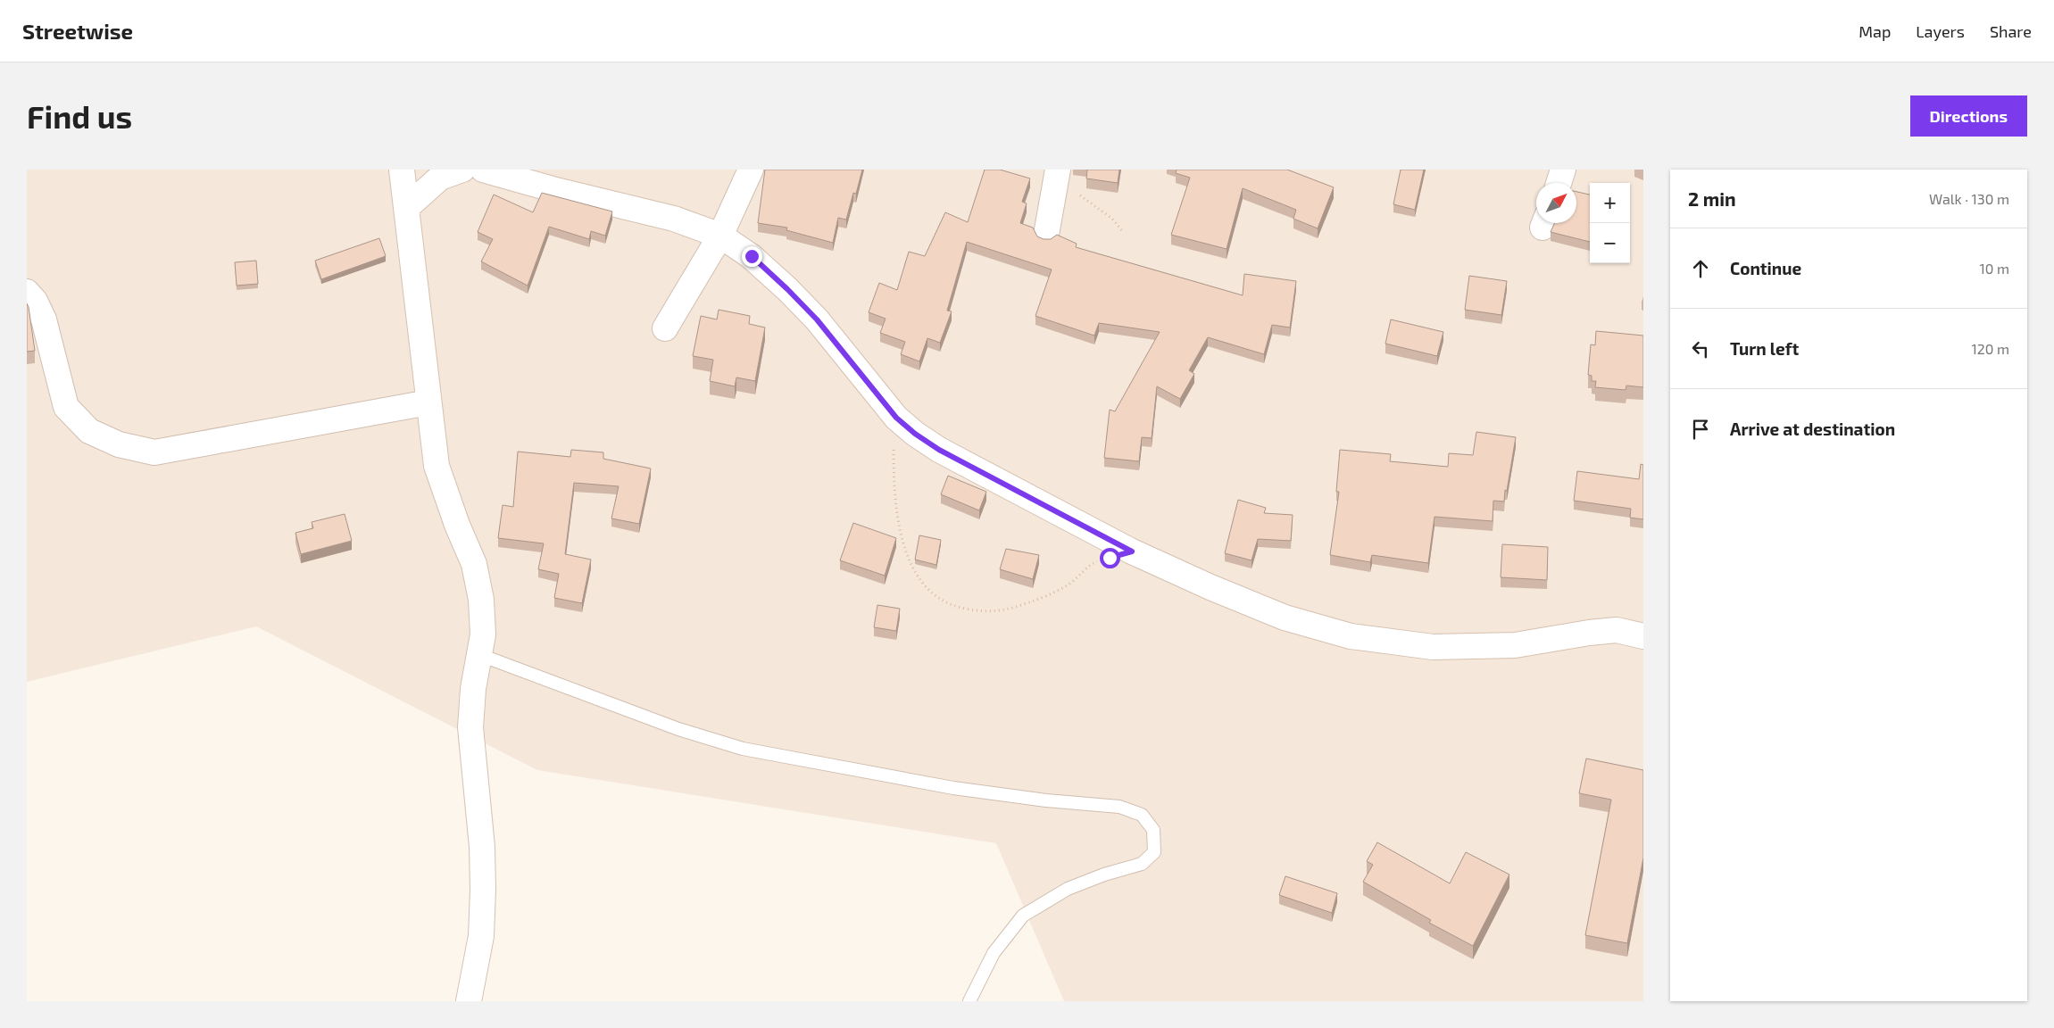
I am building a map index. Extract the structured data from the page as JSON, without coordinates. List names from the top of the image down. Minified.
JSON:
{"north":"top right","page":{"header":"Streetwise","nav":["Map","Layers","Share"],"buttons":"Directions","title":"Find us","heading":["2 min","Walk · 130 m"],"map_buttons":["+","−"],"list":[["Continue","10 m"],["Turn left","120 m"],"Arrive at destination"]}}
